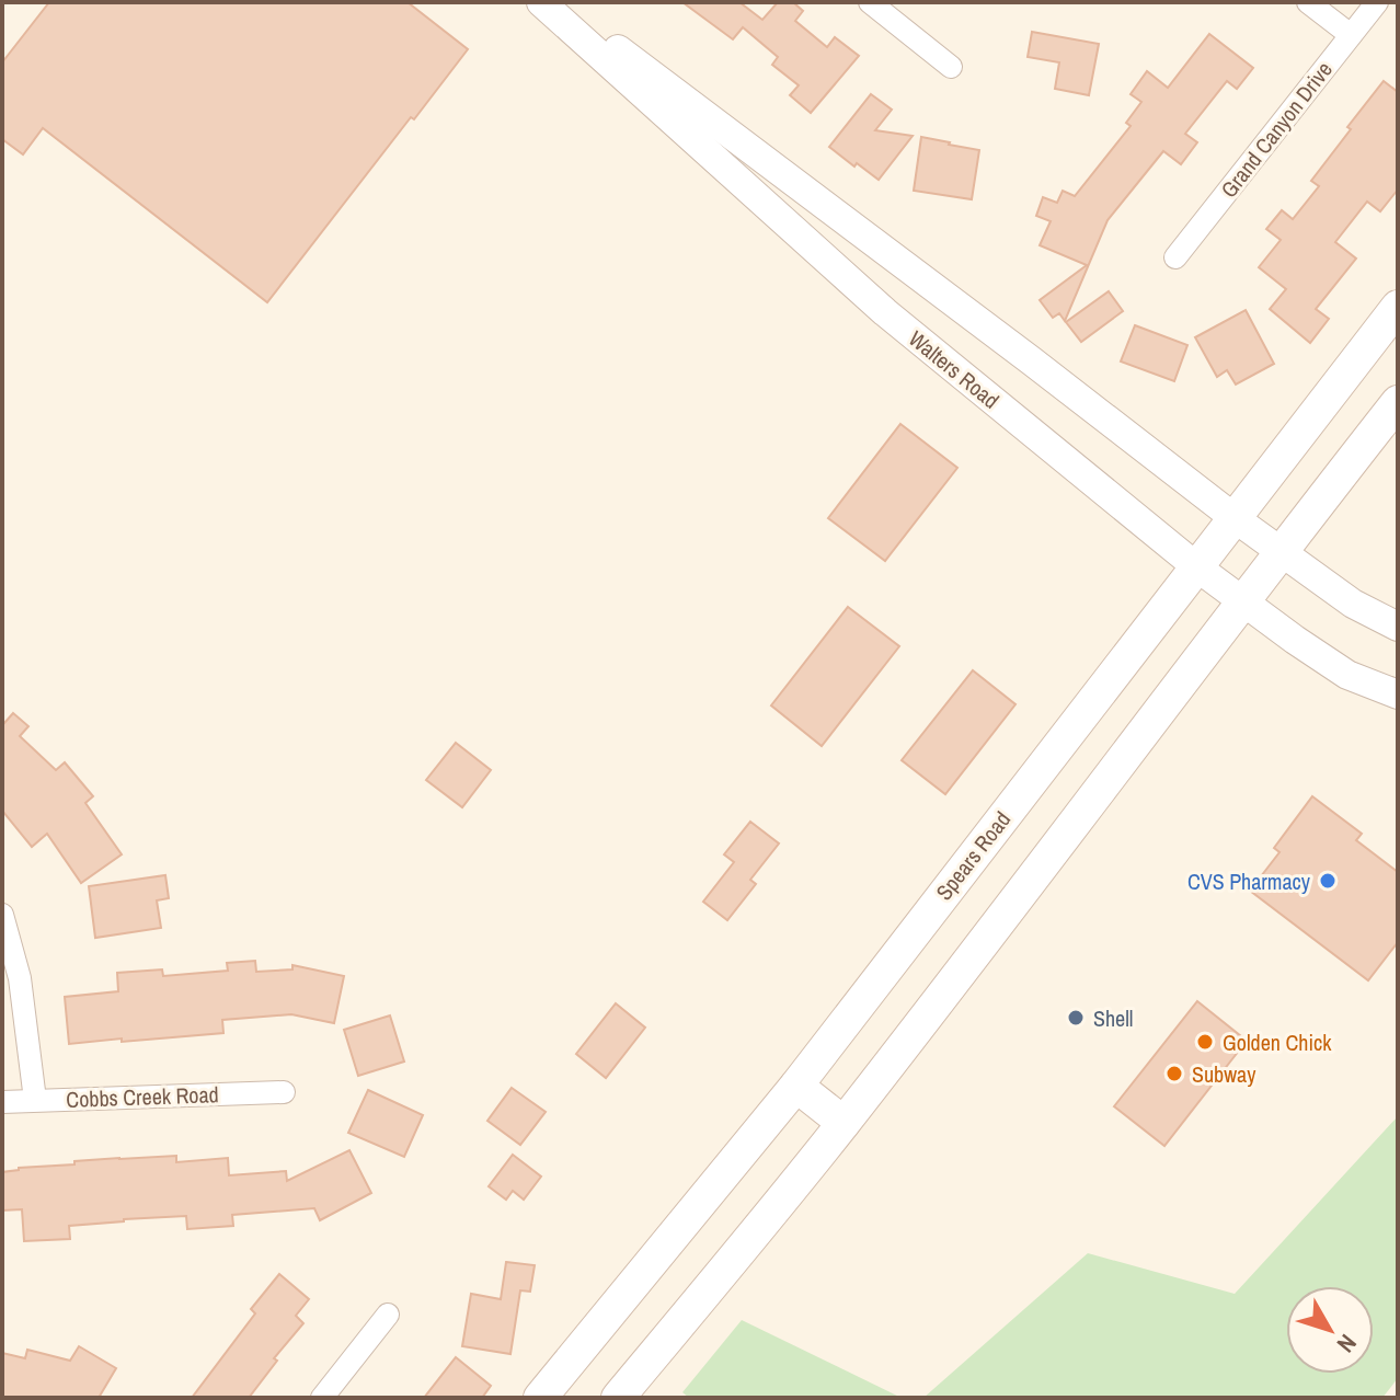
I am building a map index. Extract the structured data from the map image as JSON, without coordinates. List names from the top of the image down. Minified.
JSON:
{"streets":{"main road":["Spears Road"],"street":["Grand Canyon Drive","Walters Road","Cobbs Creek Road"]},"crossings":[["Walters Road","Spears Road"]],"places":["CVS Pharmacy","Shell","Golden Chick","Subway"],"north":"bottom right"}
